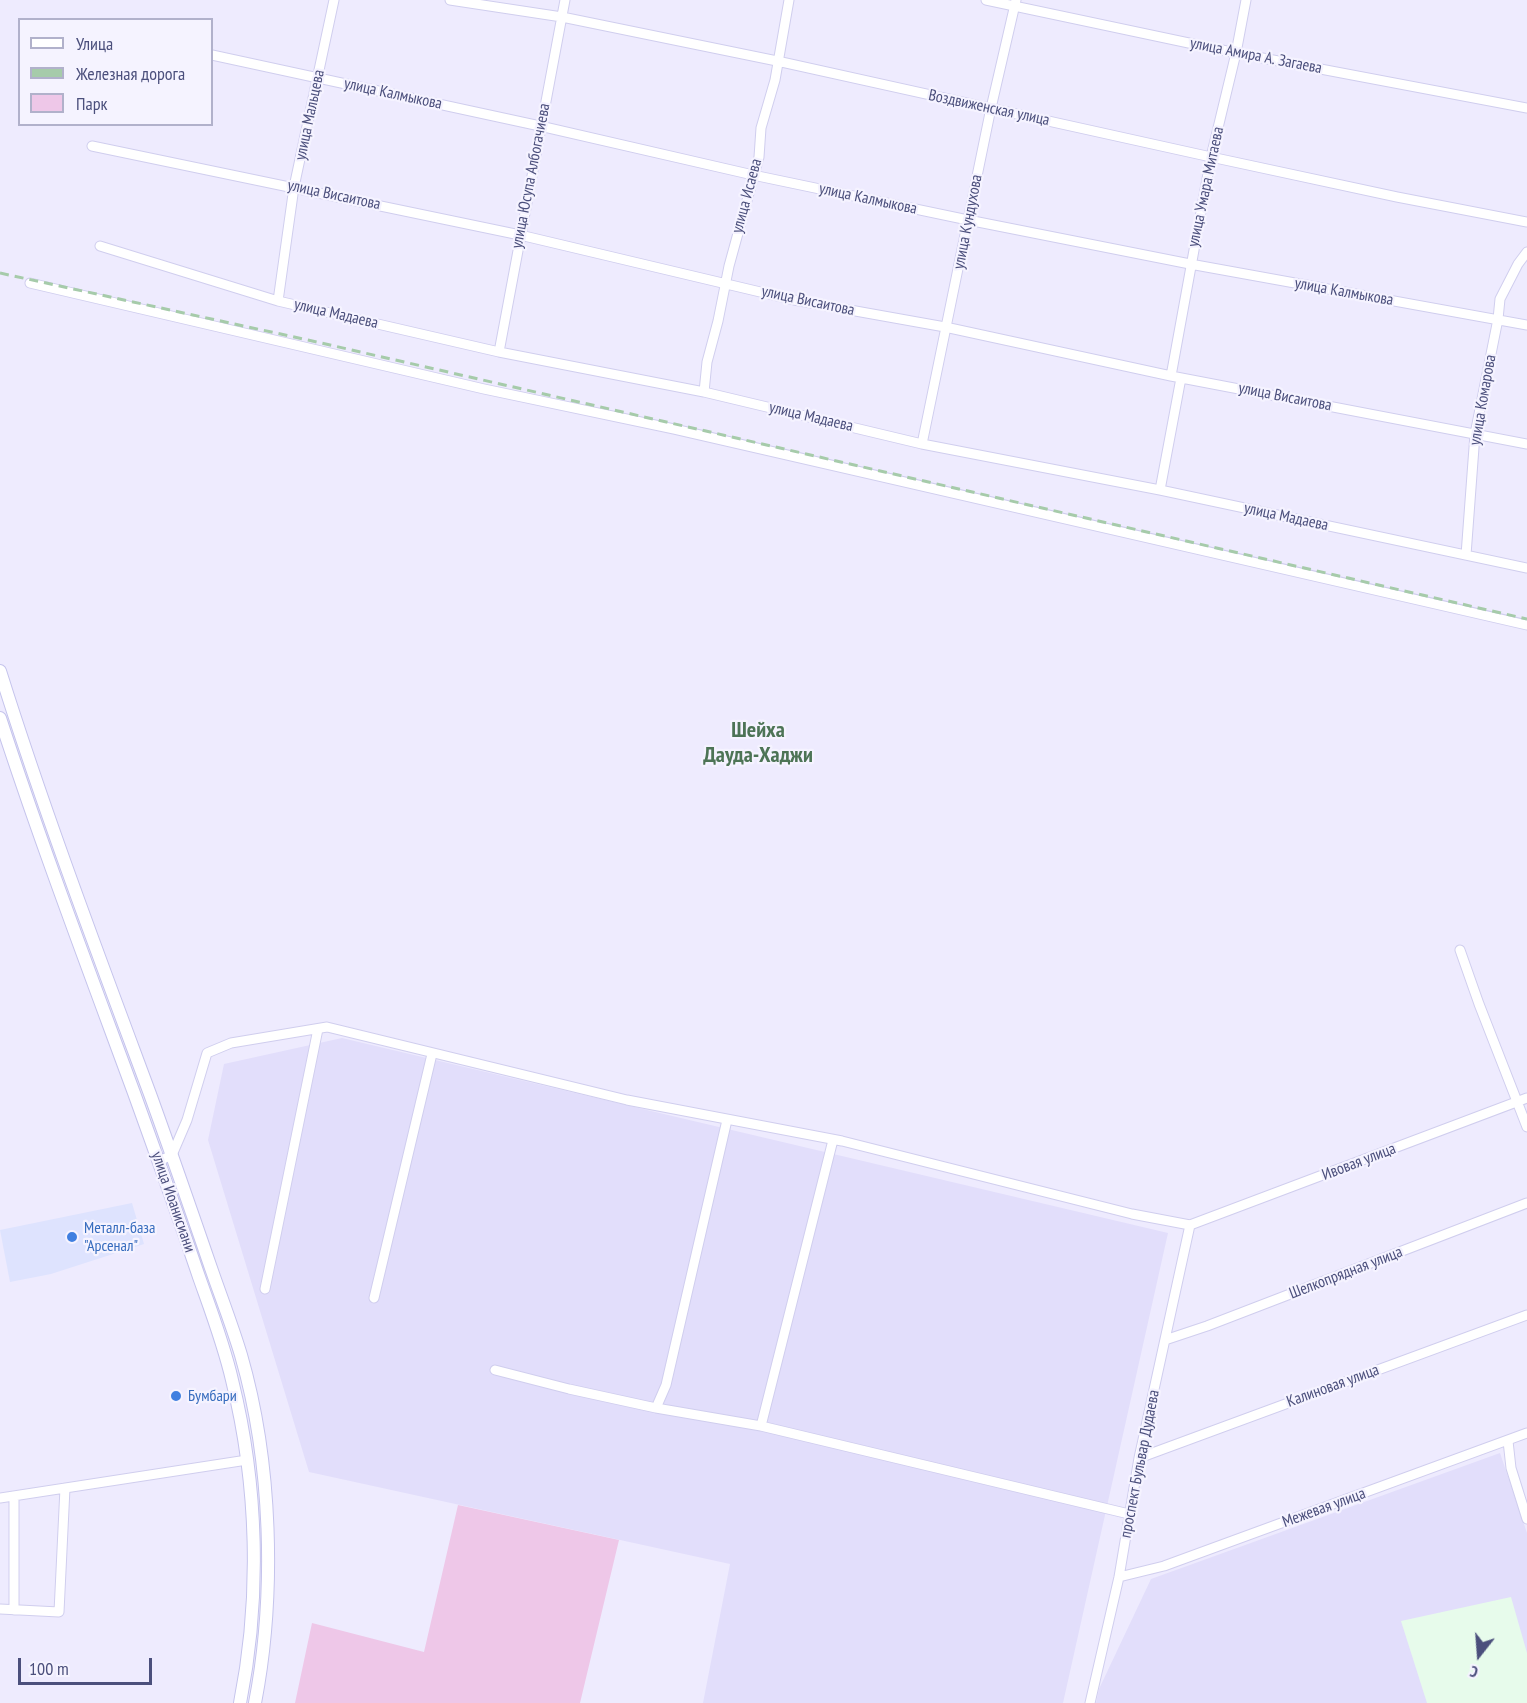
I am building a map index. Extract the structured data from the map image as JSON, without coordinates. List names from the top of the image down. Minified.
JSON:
{"streets":{"main road":["улица Иоанисиани"],"street":["улица Амира А. Загаева","улица Калмыкова","Воздвиженская улица","улица Мальцева","улица Юсупа Албогачиева","улица Умара Митаева","улица Висаитова","улица Исаева","улица Кундухова","улица Мадаева","улица Комарова","Ивовая улица","Шелкопрядная улица","Калиновая улица","проспект Бульвар Дудаева","Межевая улица"]},"crossings":[["улица Амира А. Загаева","улица Умара Митаева"],["улица Амира А. Загаева","улица Кундухова"],["улица Калмыкова","улица Мальцева"],["улица Калмыкова","улица Юсупа Албогачиева"],["улица Калмыкова","улица Умара Митаева"],["улица Калмыкова","улица Исаева"],["улица Калмыкова","улица Кундухова"],["улица Калмыкова","улица Комарова"],["Воздвиженская улица","улица Юсупа Албогачиева"],["Воздвиженская улица","улица Умара Митаева"],["Воздвиженская улица","улица Исаева"],["Воздвиженская улица","улица Кундухова"],["улица Мальцева","улица Висаитова"],["улица Мальцева","улица Мадаева"],["улица Юсупа Албогачиева","улица Висаитова"],["улица Юсупа Албогачиева","улица Мадаева"],["улица Умара Митаева","улица Висаитова"],["улица Висаитова","улица Исаева"],["улица Висаитова","улица Кундухова"],["улица Висаитова","улица Комарова"],["улица Исаева","улица Мадаева"],["улица Кундухова","улица Мадаева"],["улица Мадаева","улица Комарова"],["Ивовая улица","проспект Бульвар Дудаева"],["Шелкопрядная улица","проспект Бульвар Дудаева"],["Калиновая улица","проспект Бульвар Дудаева"],["проспект Бульвар Дудаева","Межевая улица"]],"districts":["Шейха Дауда-Хаджи"],"places":["Металл-база \"Арсенал\"","Бумбари"],"legend":["Улица","Железная дорога","Парк"],"scale_bar":"100 m","north":"bottom"}
